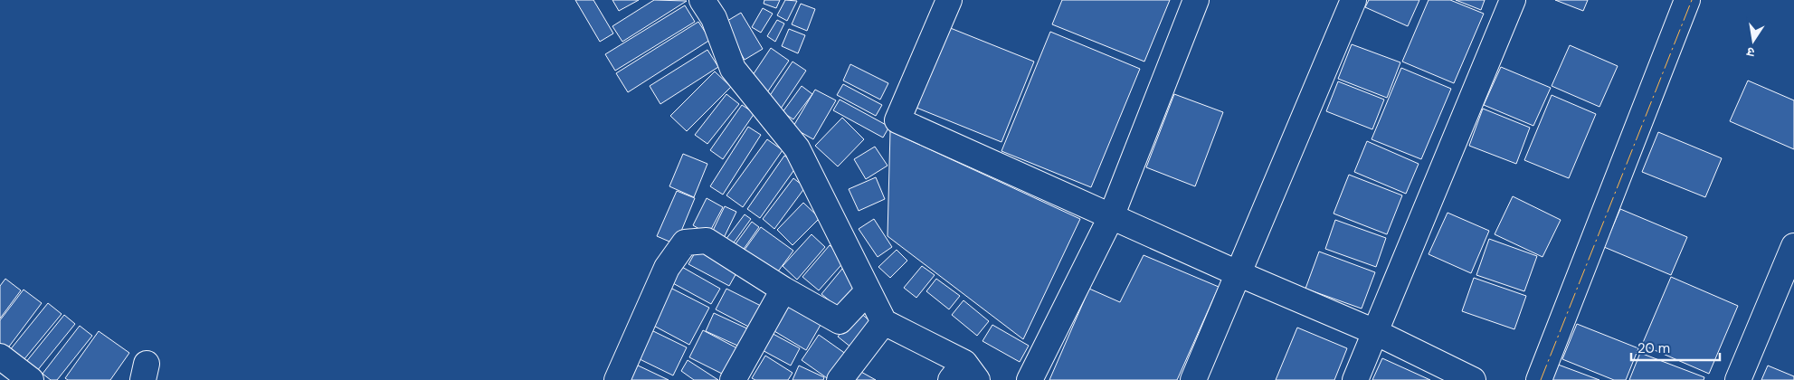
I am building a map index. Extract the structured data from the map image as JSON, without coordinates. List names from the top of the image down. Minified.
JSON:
{"scale_bar":"20 m","north":"bottom"}
